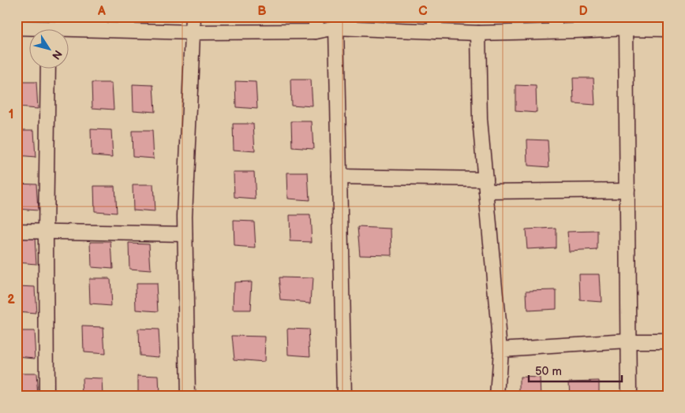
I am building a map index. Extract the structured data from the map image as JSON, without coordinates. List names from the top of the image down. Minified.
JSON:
{"scale_bar":"50 m","north":"bottom right","grid":{"columns":["A","B","C","D"],"rows":["1","2"]}}
